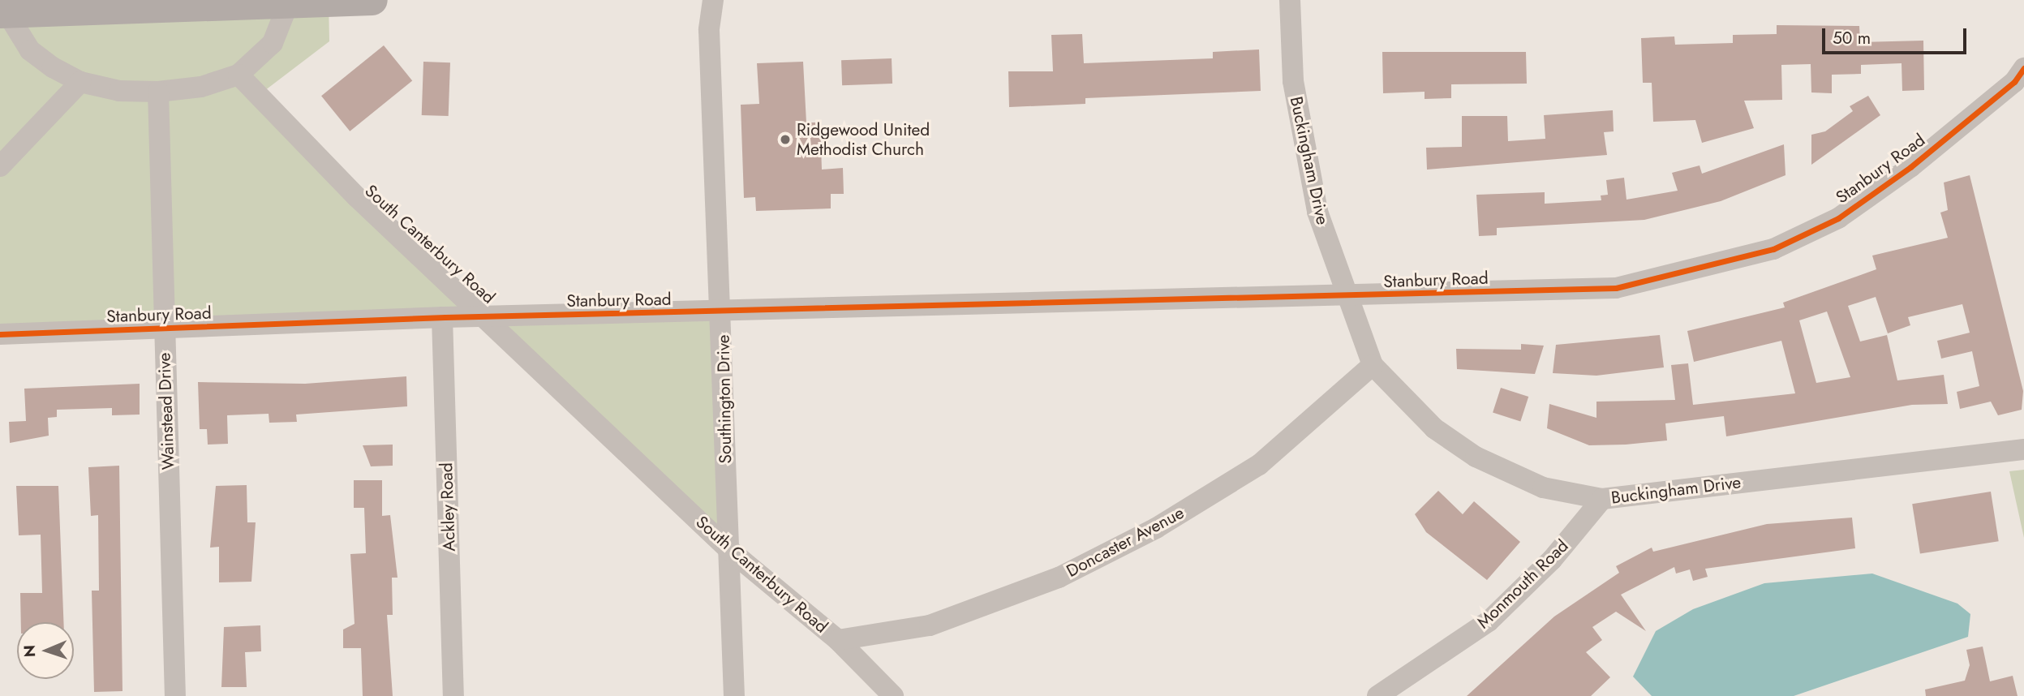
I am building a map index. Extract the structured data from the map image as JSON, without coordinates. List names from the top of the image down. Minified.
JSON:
{"streets":{"street":["Buckingham Drive","Stanbury Road","South Canterbury Road","Southington Drive","Wainstead Drive","Ackley Road","Doncaster Avenue","Monmouth Road"]},"crossings":[["Buckingham Drive","Stanbury Road"],["Buckingham Drive","Doncaster Avenue"],["Buckingham Drive","Monmouth Road"],["Stanbury Road","South Canterbury Road"],["Stanbury Road","Southington Drive"],["Stanbury Road","Wainstead Drive"],["Stanbury Road","Ackley Road"],["South Canterbury Road","Southington Drive"],["South Canterbury Road","Doncaster Avenue"]],"places":["Ridgewood United Methodist Church"],"scale_bar":"50 m","north":"left"}
